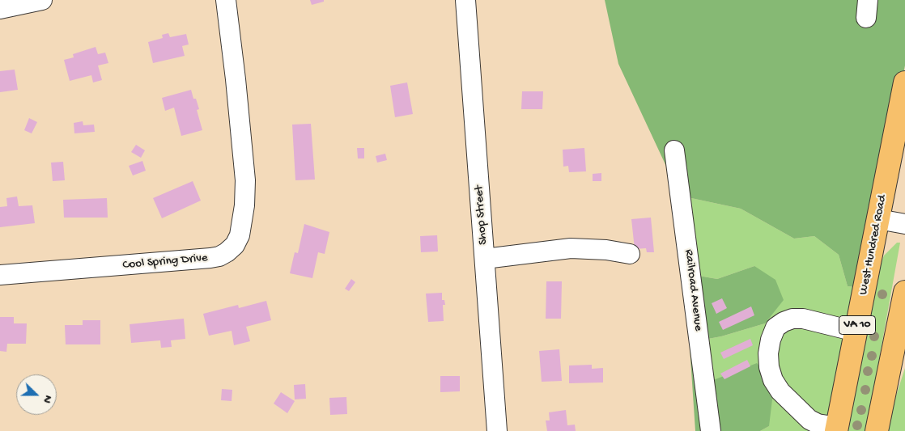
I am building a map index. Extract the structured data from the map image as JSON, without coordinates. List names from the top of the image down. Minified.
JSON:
{"streets":{"main road":["West Hundred Road","VA 10"],"street":["Shop Street","Cool Spring Drive","Railroad Avenue"]},"north":"right"}
